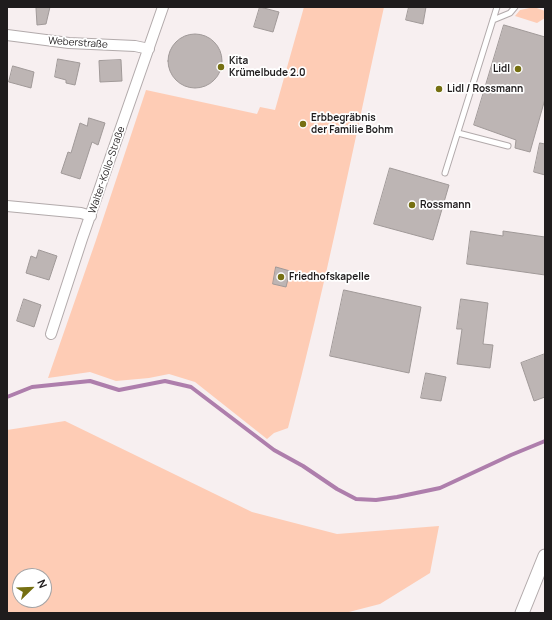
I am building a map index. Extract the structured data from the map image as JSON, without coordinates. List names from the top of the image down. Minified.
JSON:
{"streets":{"street":["Weberstraße","Walter-Kollo-Straße"]},"crossings":[["Weberstraße","Walter-Kollo-Straße"]],"places":["Kita Krümelbude 2.0","Lidl","Lidl / Rossmann","Erbbegräbnis der Familie Bohm","Rossmann","Friedhofskapelle"],"north":"top right"}
